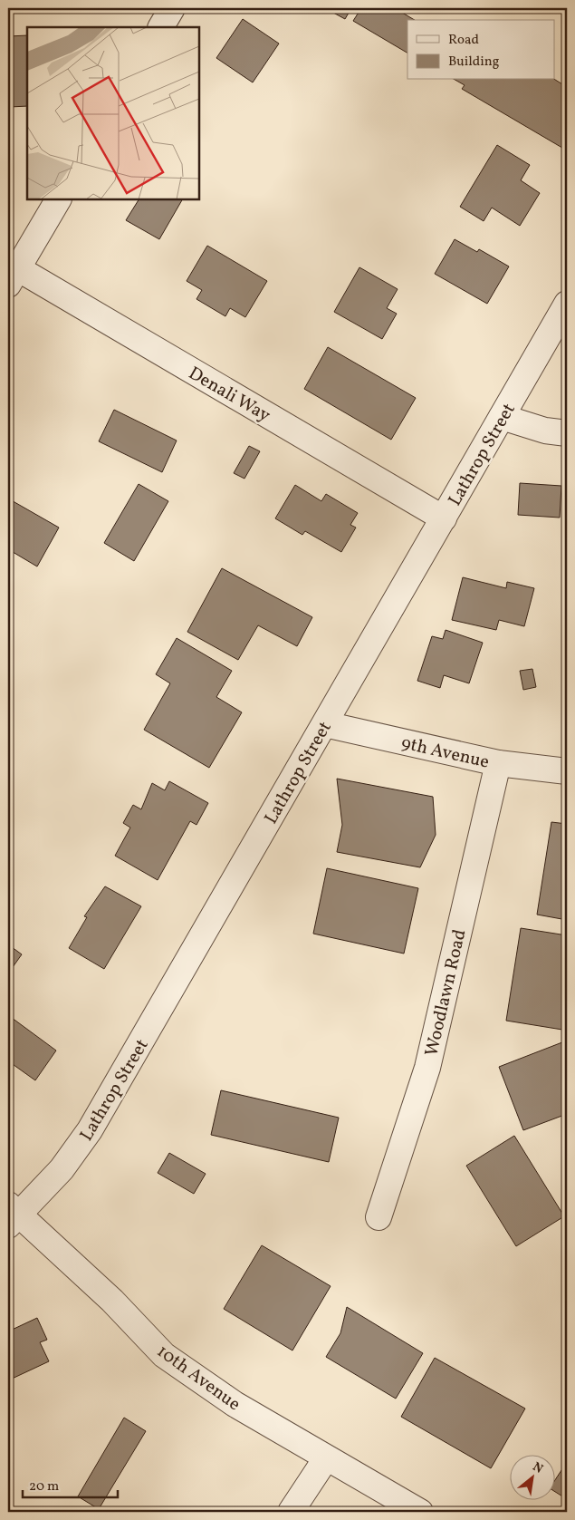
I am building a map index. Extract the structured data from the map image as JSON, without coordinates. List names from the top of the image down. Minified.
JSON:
{"streets":{"street":["Denali Way","Lathrop Street","9th Avenue","Woodlawn Road","10th Avenue"]},"crossings":[["Denali Way","Lathrop Street"],["Lathrop Street","9th Avenue"],["Lathrop Street","10th Avenue"],["9th Avenue","Woodlawn Road"]],"legend":["Road","Building"],"scale_bar":"20 m","north":"top right"}
